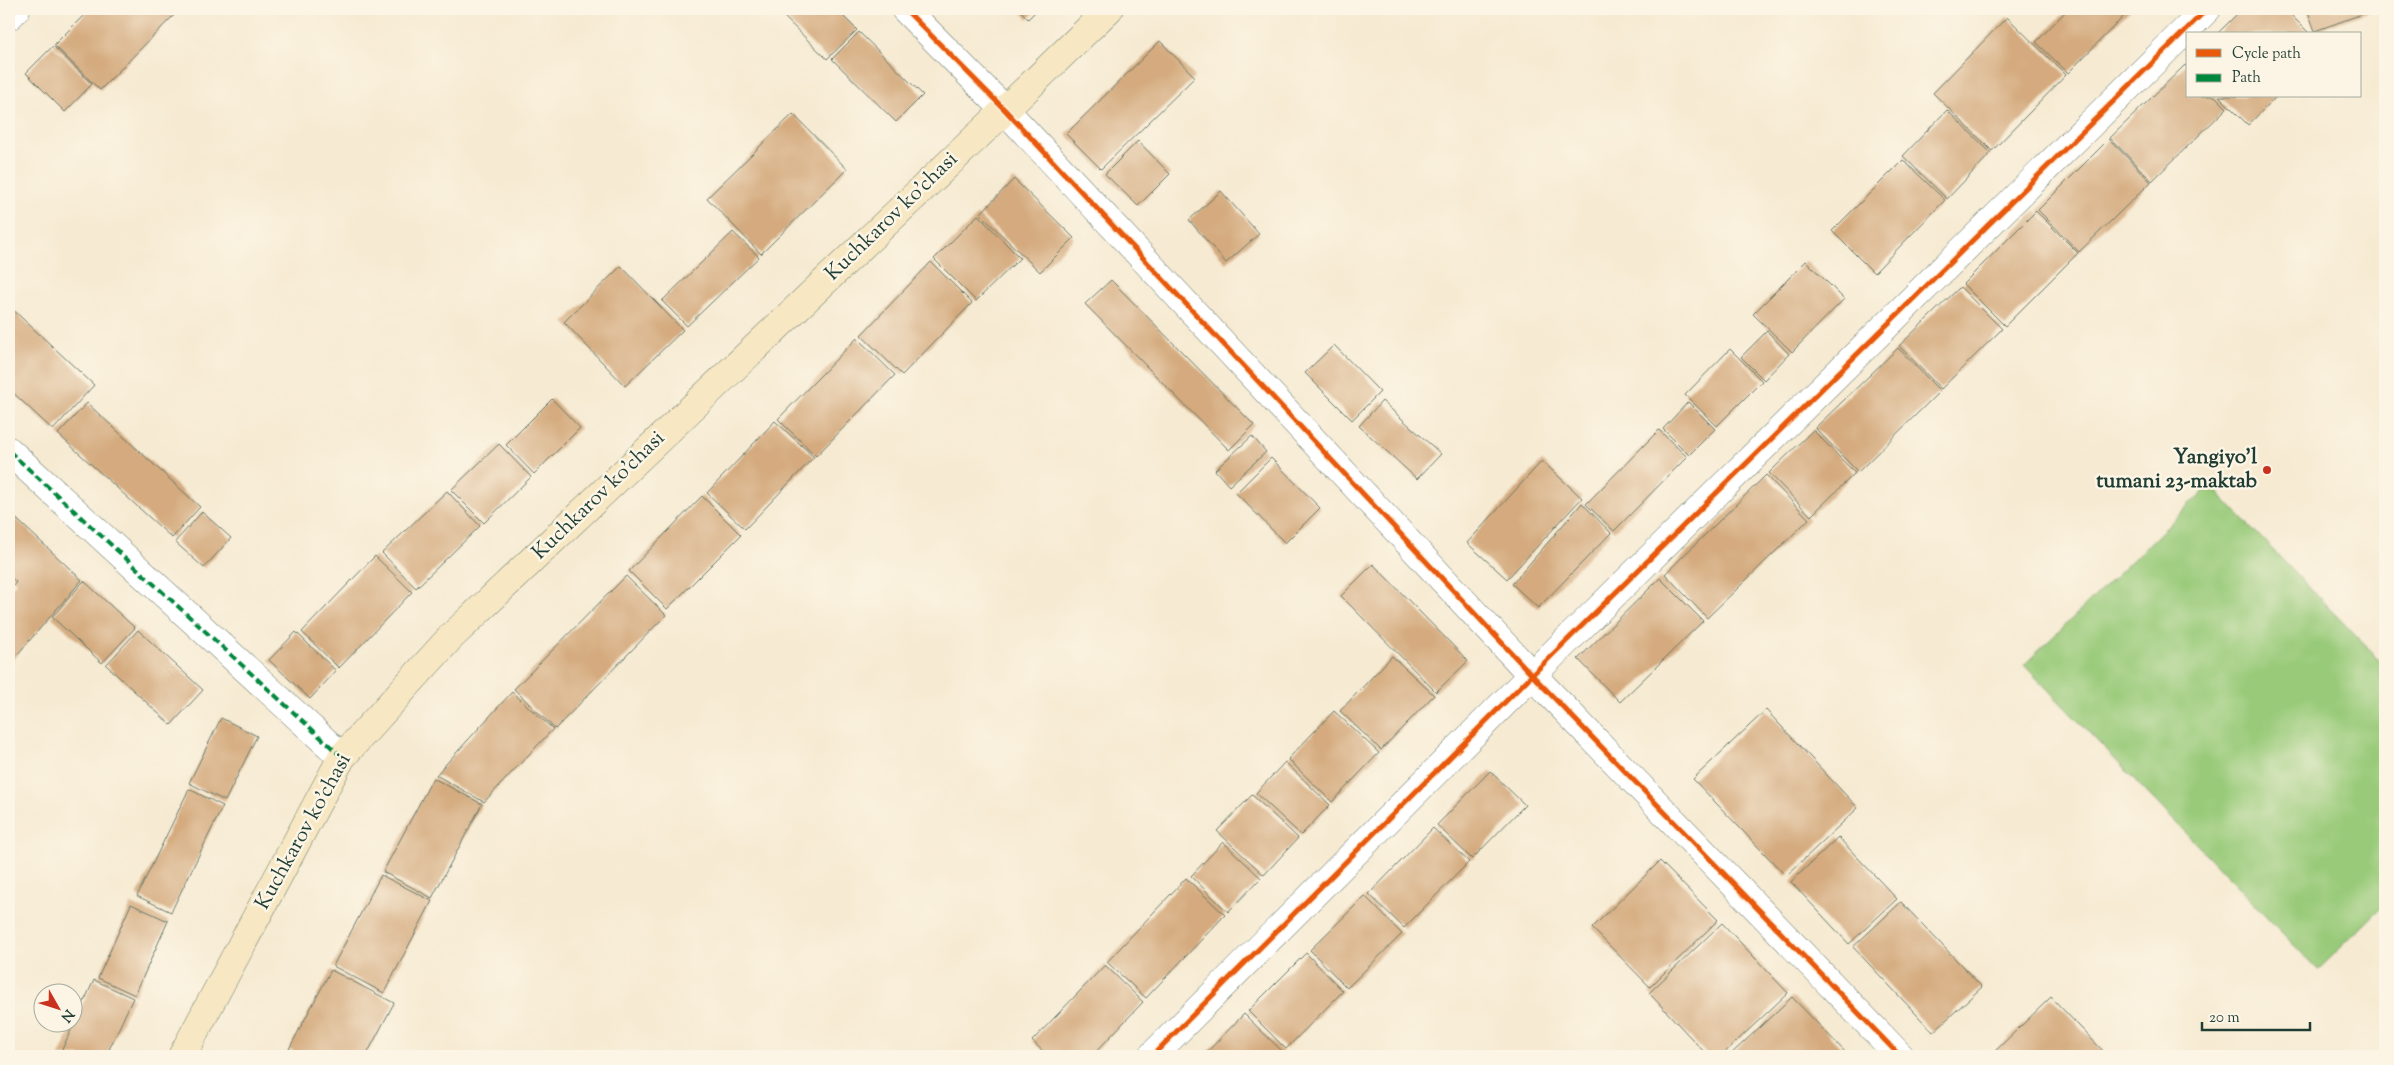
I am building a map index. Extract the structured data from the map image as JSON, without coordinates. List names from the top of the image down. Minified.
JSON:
{"streets":{"main road":["Kuchkarov ko'chasi"]},"places":["Yangiyo'l tumani 23-maktab"],"legend":["Cycle path","Path"],"scale_bar":"20 m","north":"bottom right"}
